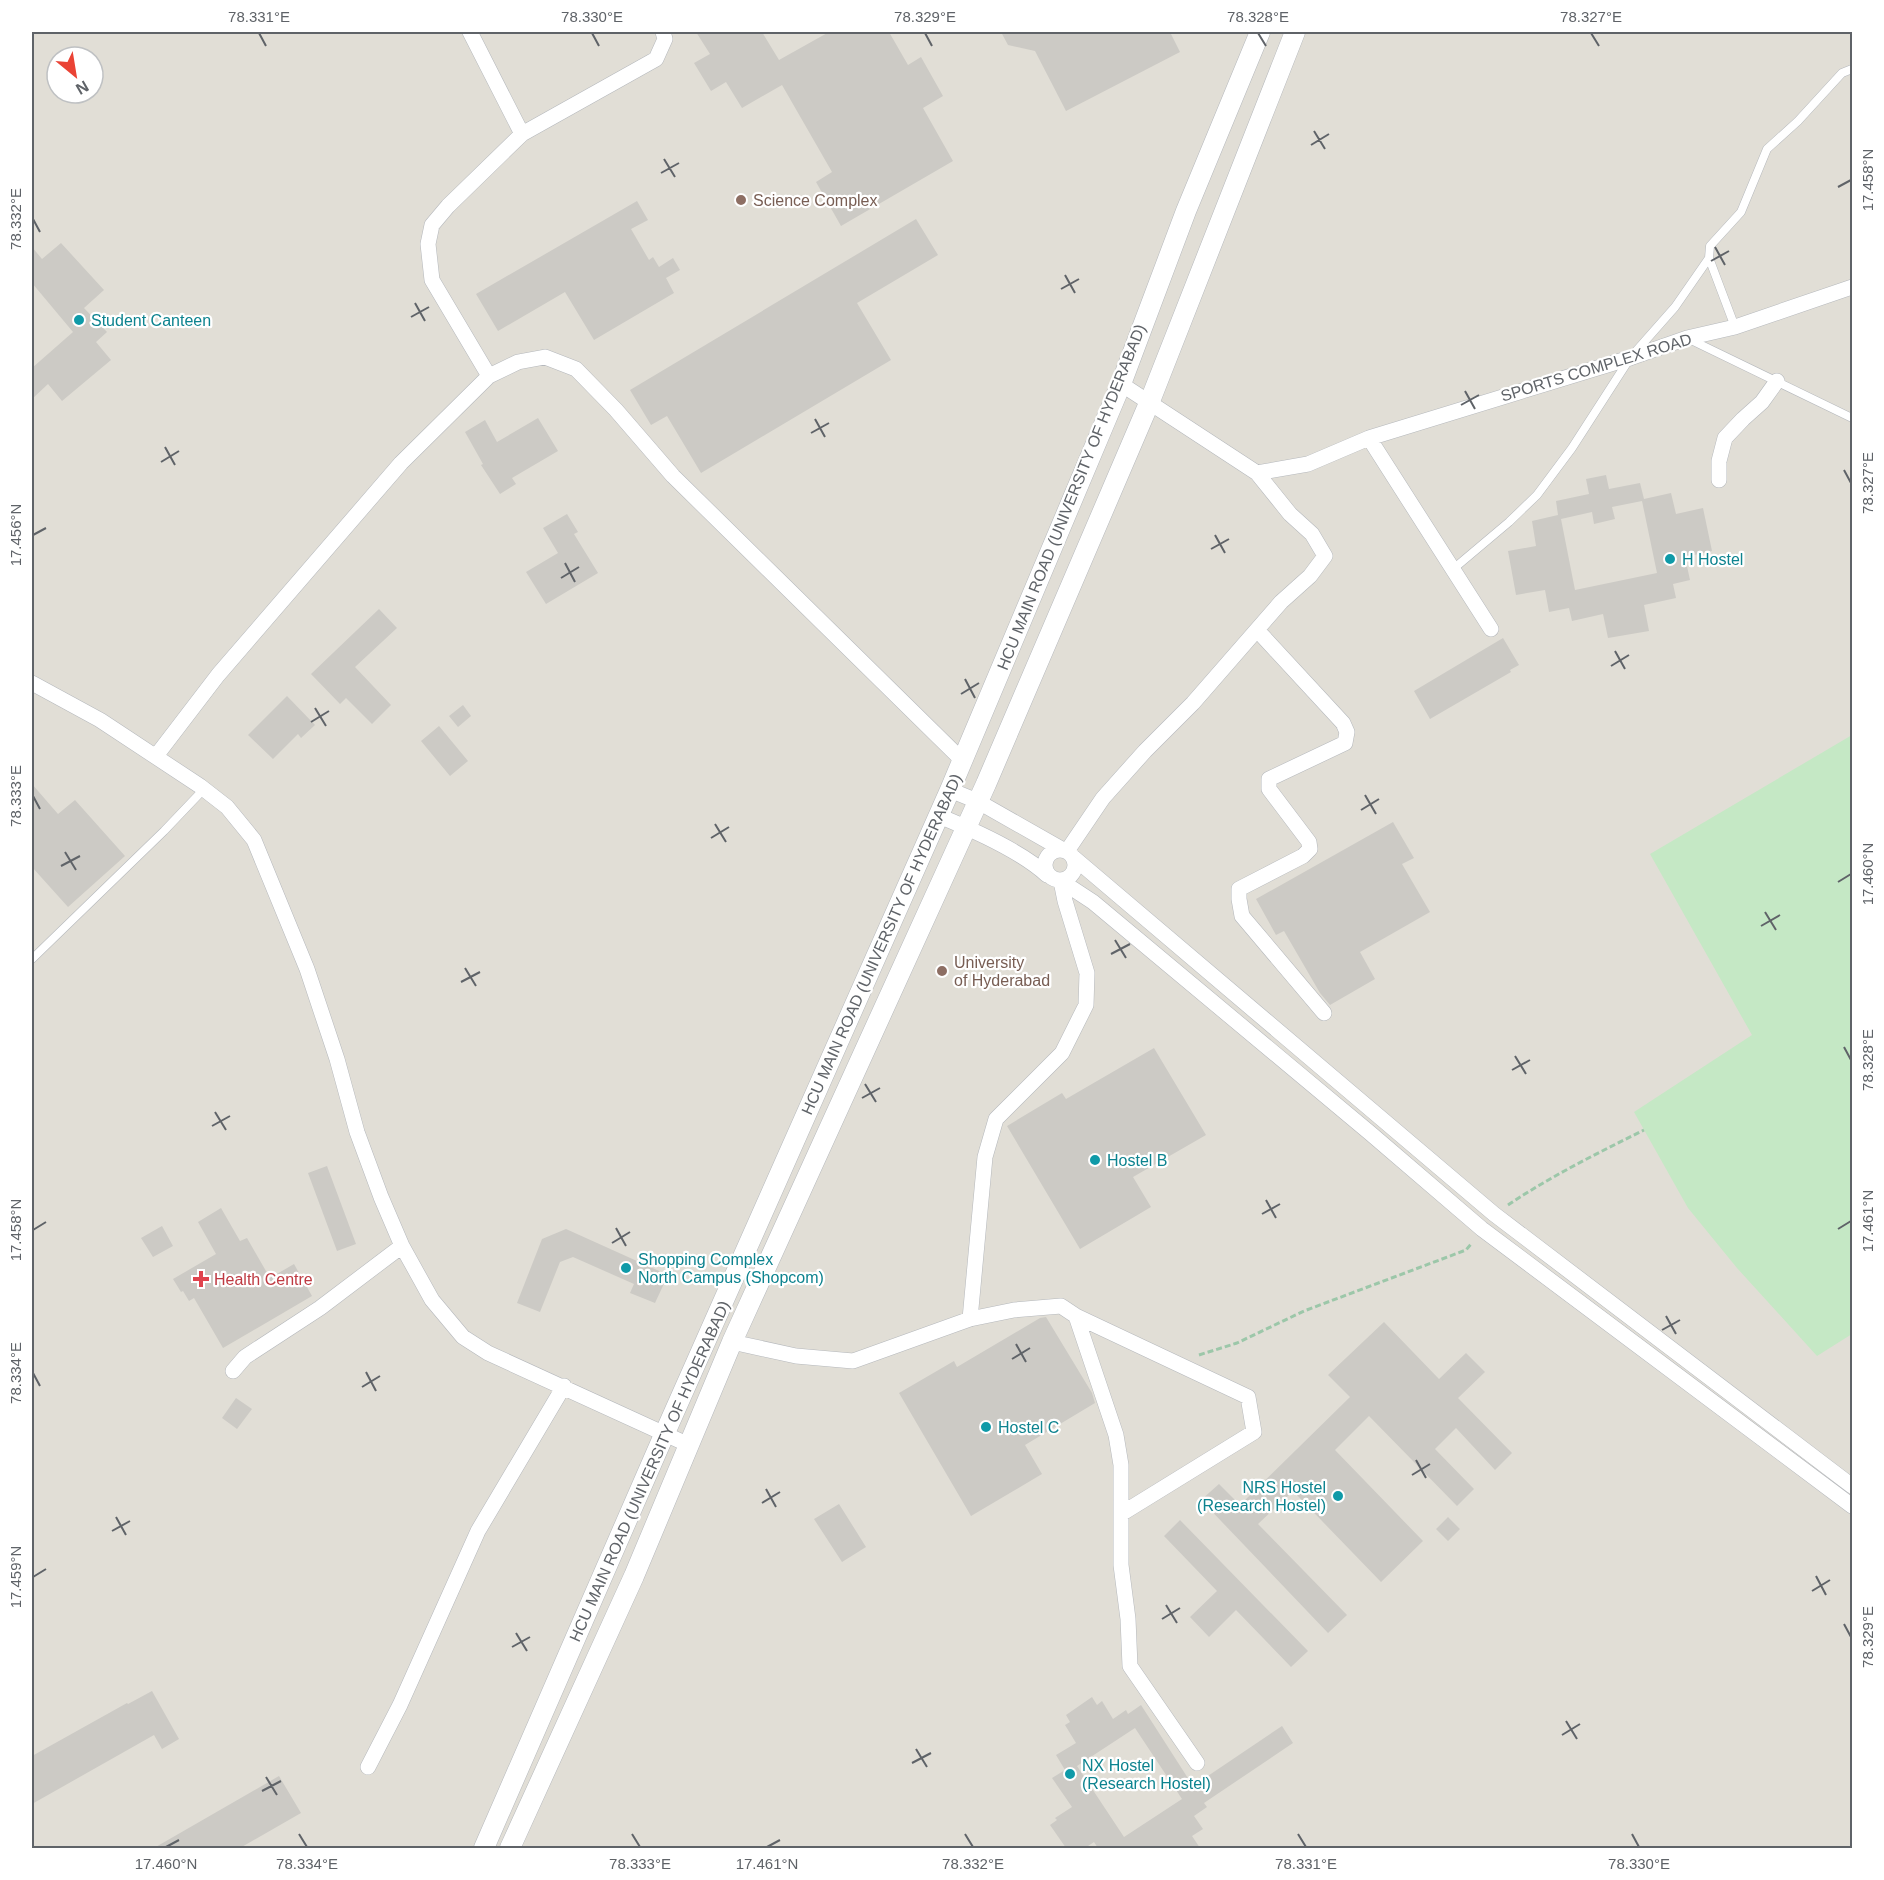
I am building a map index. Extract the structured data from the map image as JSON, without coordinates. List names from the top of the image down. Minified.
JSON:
{"streets":{"street":["SPORTS COMPLEX ROAD","HCU MAIN ROAD (UNIVERSITY OF HYDERABAD)"]},"places":{"other":["Science Complex","Student Canteen","H Hostel","University of Hyderabad","Hostel B","Shopping Complex North Campus (Shopcom)","Hostel C","NRS Hostel (Research Hostel)","NX Hostel (Research Hostel)"],"health":["Health Centre"]},"north":"bottom right","coordinates":["78.331°E","78.330°E","78.329°E","78.328°E","78.327°E","17.458°N","78.332°E","17.456°N","78.333°E","17.460°N","17.461°N","78.334°E","17.459°N"]}
